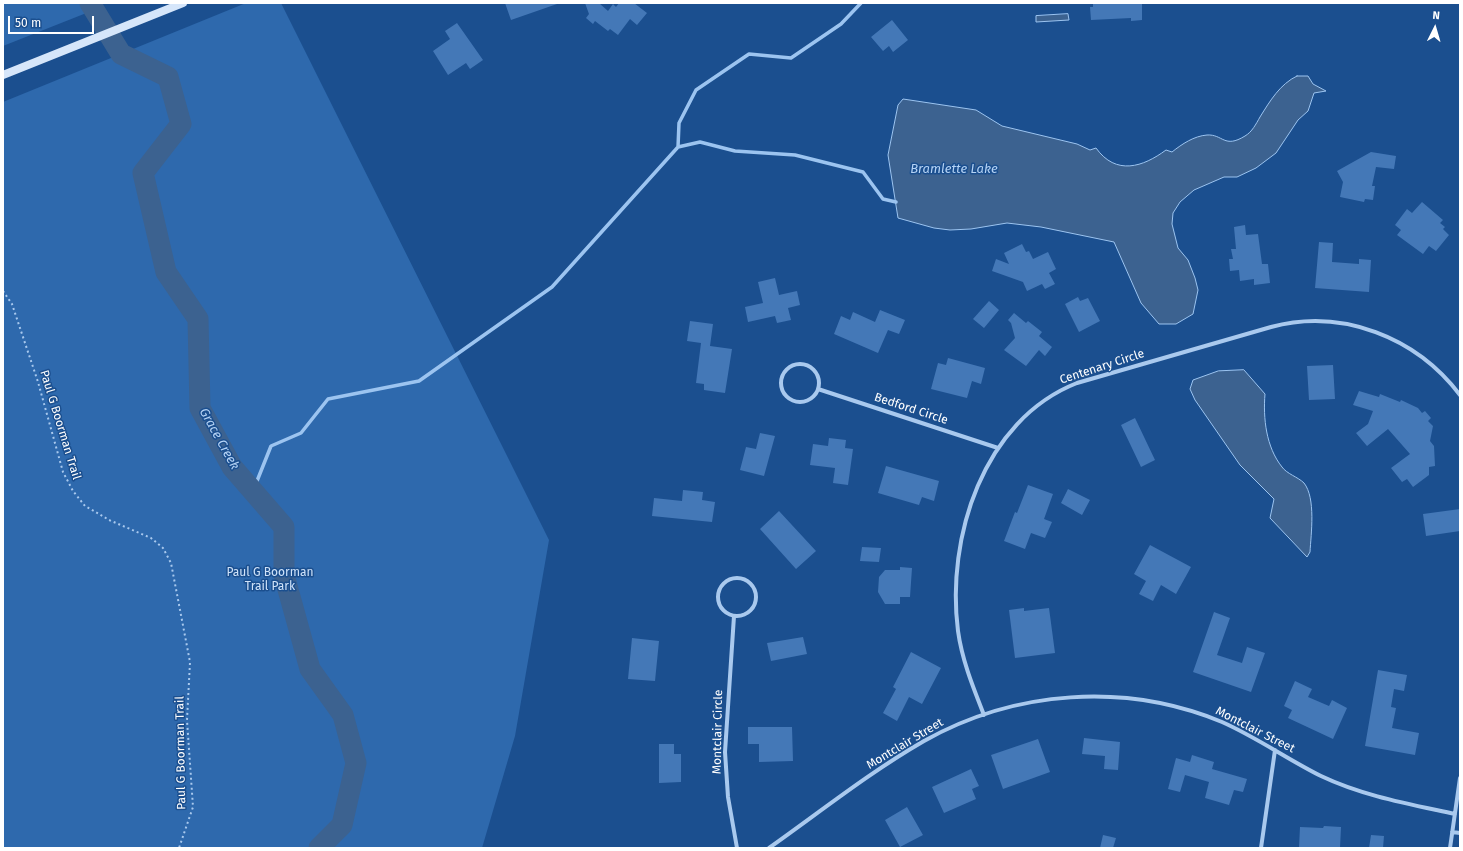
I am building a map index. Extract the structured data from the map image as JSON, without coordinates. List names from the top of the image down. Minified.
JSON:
{"streets":{"street":["Centenary Circle","Bedford Circle","Montclair Street","Montclair Circle"],"path":["Paul G Boorman Trail"]},"crossings":[["Centenary Circle","Bedford Circle"],["Centenary Circle","Montclair Street"]],"water":["Bramlette Lake","Grace Creek"],"parks":["Paul G Boorman Trail Park"],"scale_bar":"50 m","north":"top"}
